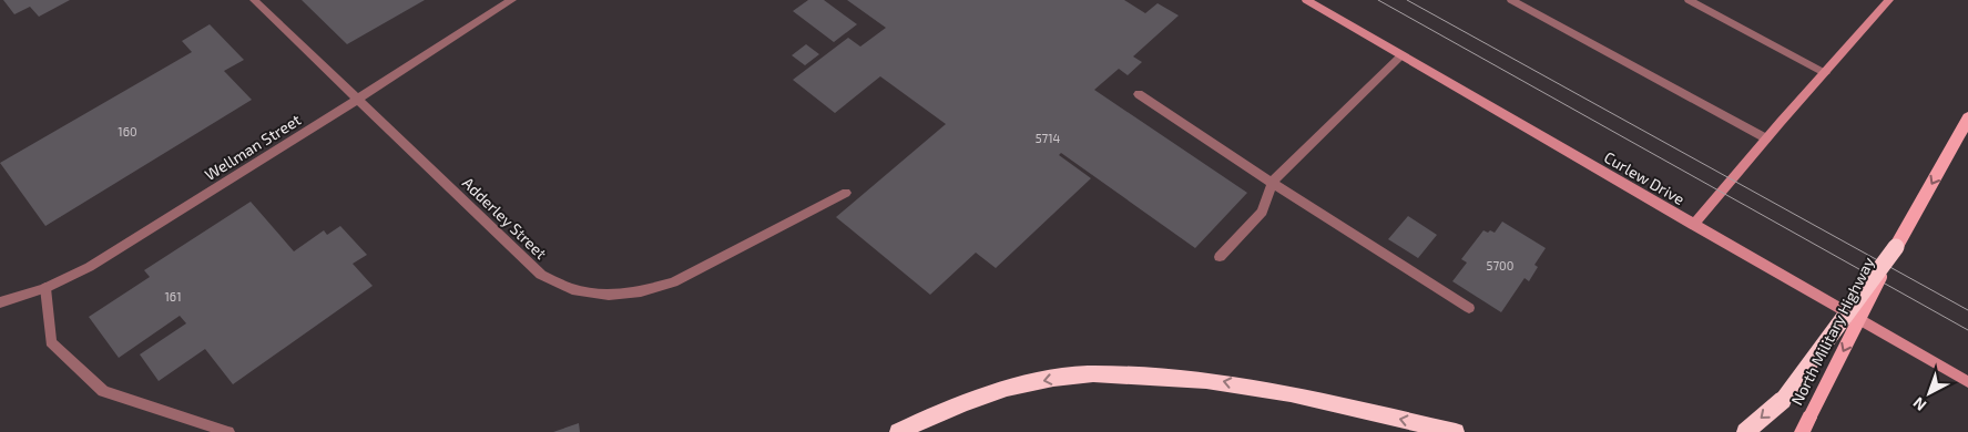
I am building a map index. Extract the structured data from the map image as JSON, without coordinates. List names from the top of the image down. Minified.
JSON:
{"streets":{"main road":["North Military Highway"],"street":["Wellman Street","Curlew Drive","Adderley Street"]},"crossings":[["Wellman Street","Adderley Street"]],"one_way":["North Military Highway"],"house_numbers":["160","5714","5700","161"],"north":"bottom left"}
